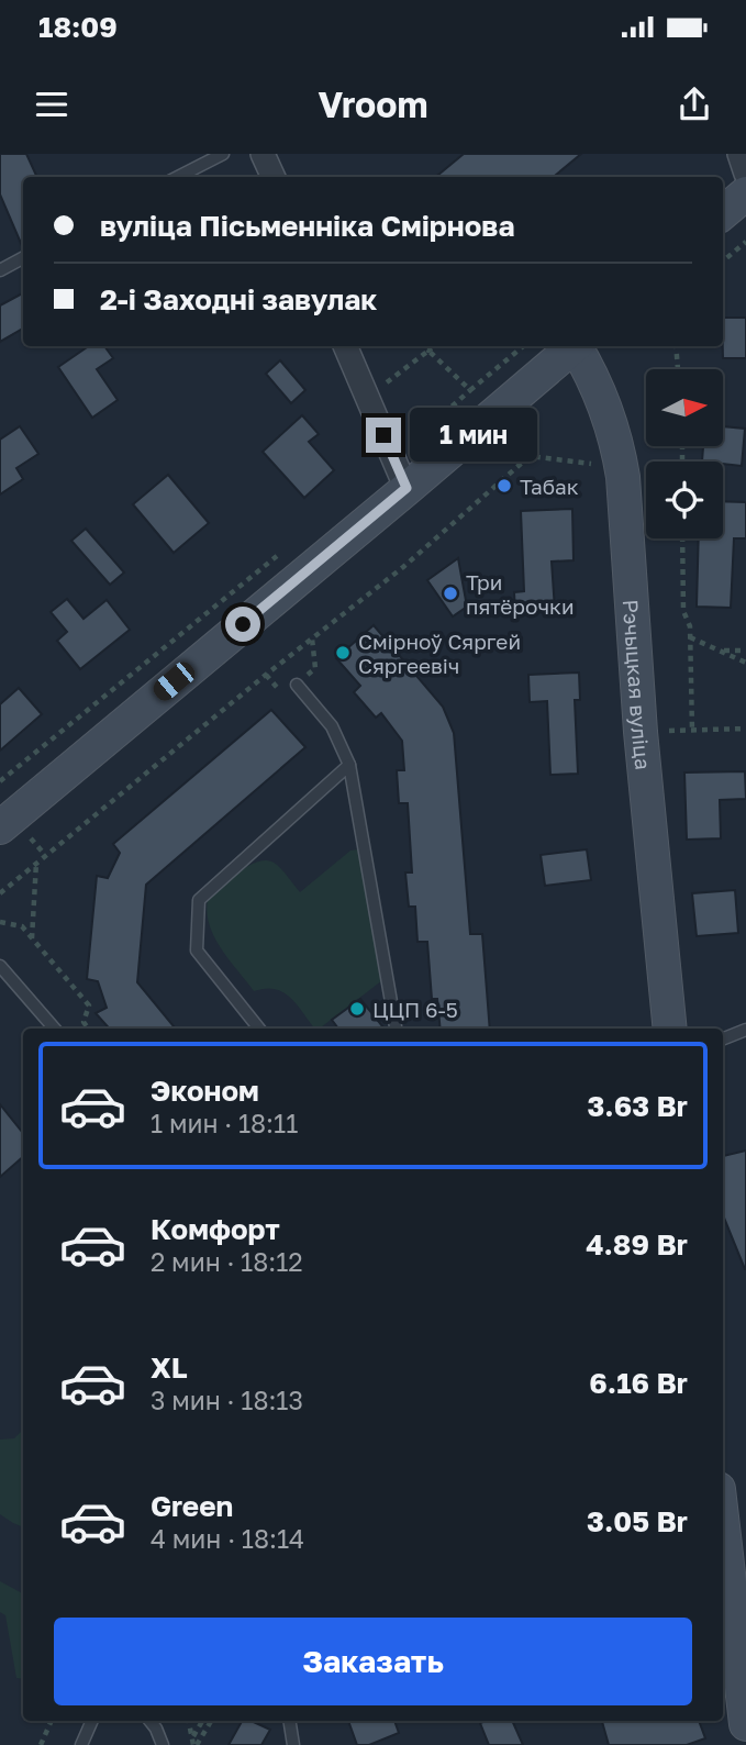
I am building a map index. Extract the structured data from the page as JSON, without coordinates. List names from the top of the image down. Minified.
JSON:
{"streets":{"main road":["Рэчыцкая вуліца"]},"places":["Табак","Три пятёрочки","Смірноў Сяргей Сяргеевіч","ЦЦП 6-5"],"north":"right","page":{"status":"18:09","header":"Vroom","banner":["вуліца Пісьменніка Смірнова","2-і Заходні завулак"],"bubble":"1 мин","list":[{"name":"Эконом","note":"1 мин · 18:11","value":"3.63 Br"},{"name":"Комфорт","note":"2 мин · 18:12","value":"4.89 Br"},{"name":"XL","note":"3 мин · 18:13","value":"6.16 Br"},{"name":"Green","note":"4 мин · 18:14","value":"3.05 Br"}],"buttons":"Заказать"}}
